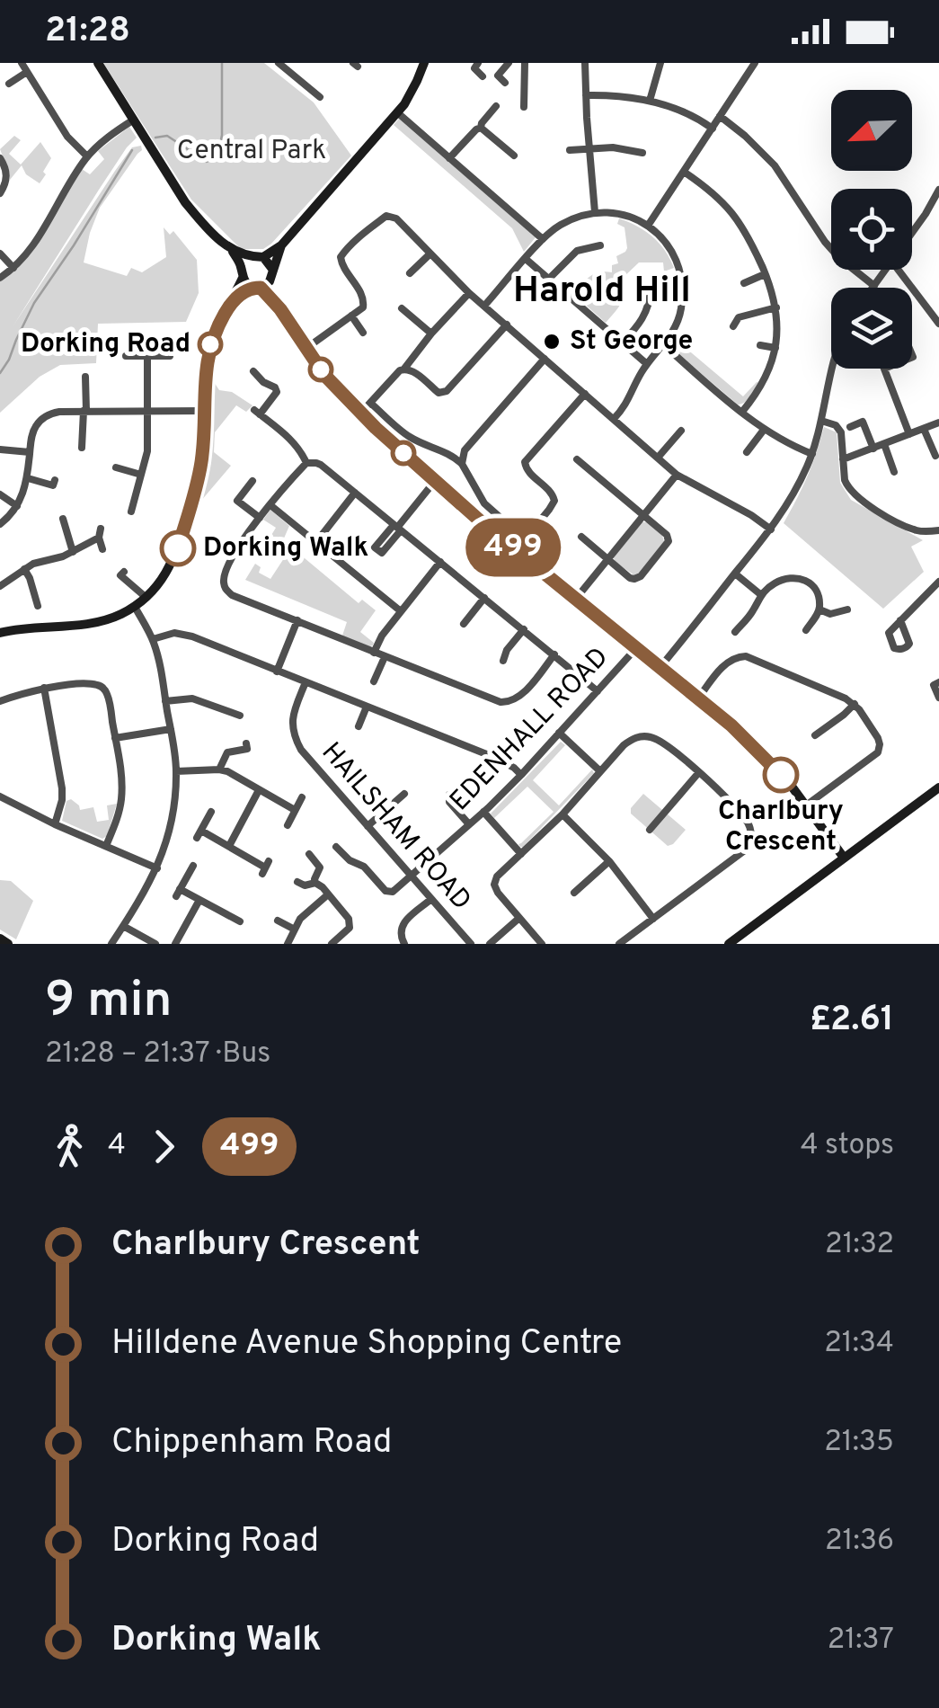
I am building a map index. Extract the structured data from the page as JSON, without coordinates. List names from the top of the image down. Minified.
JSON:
{"streets":{"street":["EDENHALL ROAD","HAILSHAM ROAD"]},"crossings":[["EDENHALL ROAD","HAILSHAM ROAD"]],"districts":["Harold Hill"],"parks":["Central Park"],"places":["St George","Dorking Road","Dorking Walk","Charlbury Crescent"],"lines":["bus line 499"],"north":"bottom left","page":{"status":"21:28","on_map":"499","heading":["9 min","21:28 – 21:37 · Bus","£2.61"],"legs":["4","499","4 stops"],"list":[{"name":"Charlbury Crescent","value":"21:32"},{"name":"Hilldene Avenue Shopping Centre","value":"21:34"},{"name":"Chippenham Road","value":"21:35"},{"name":"Dorking Road","value":"21:36"},{"name":"Dorking Walk","value":"21:37"}]}}
